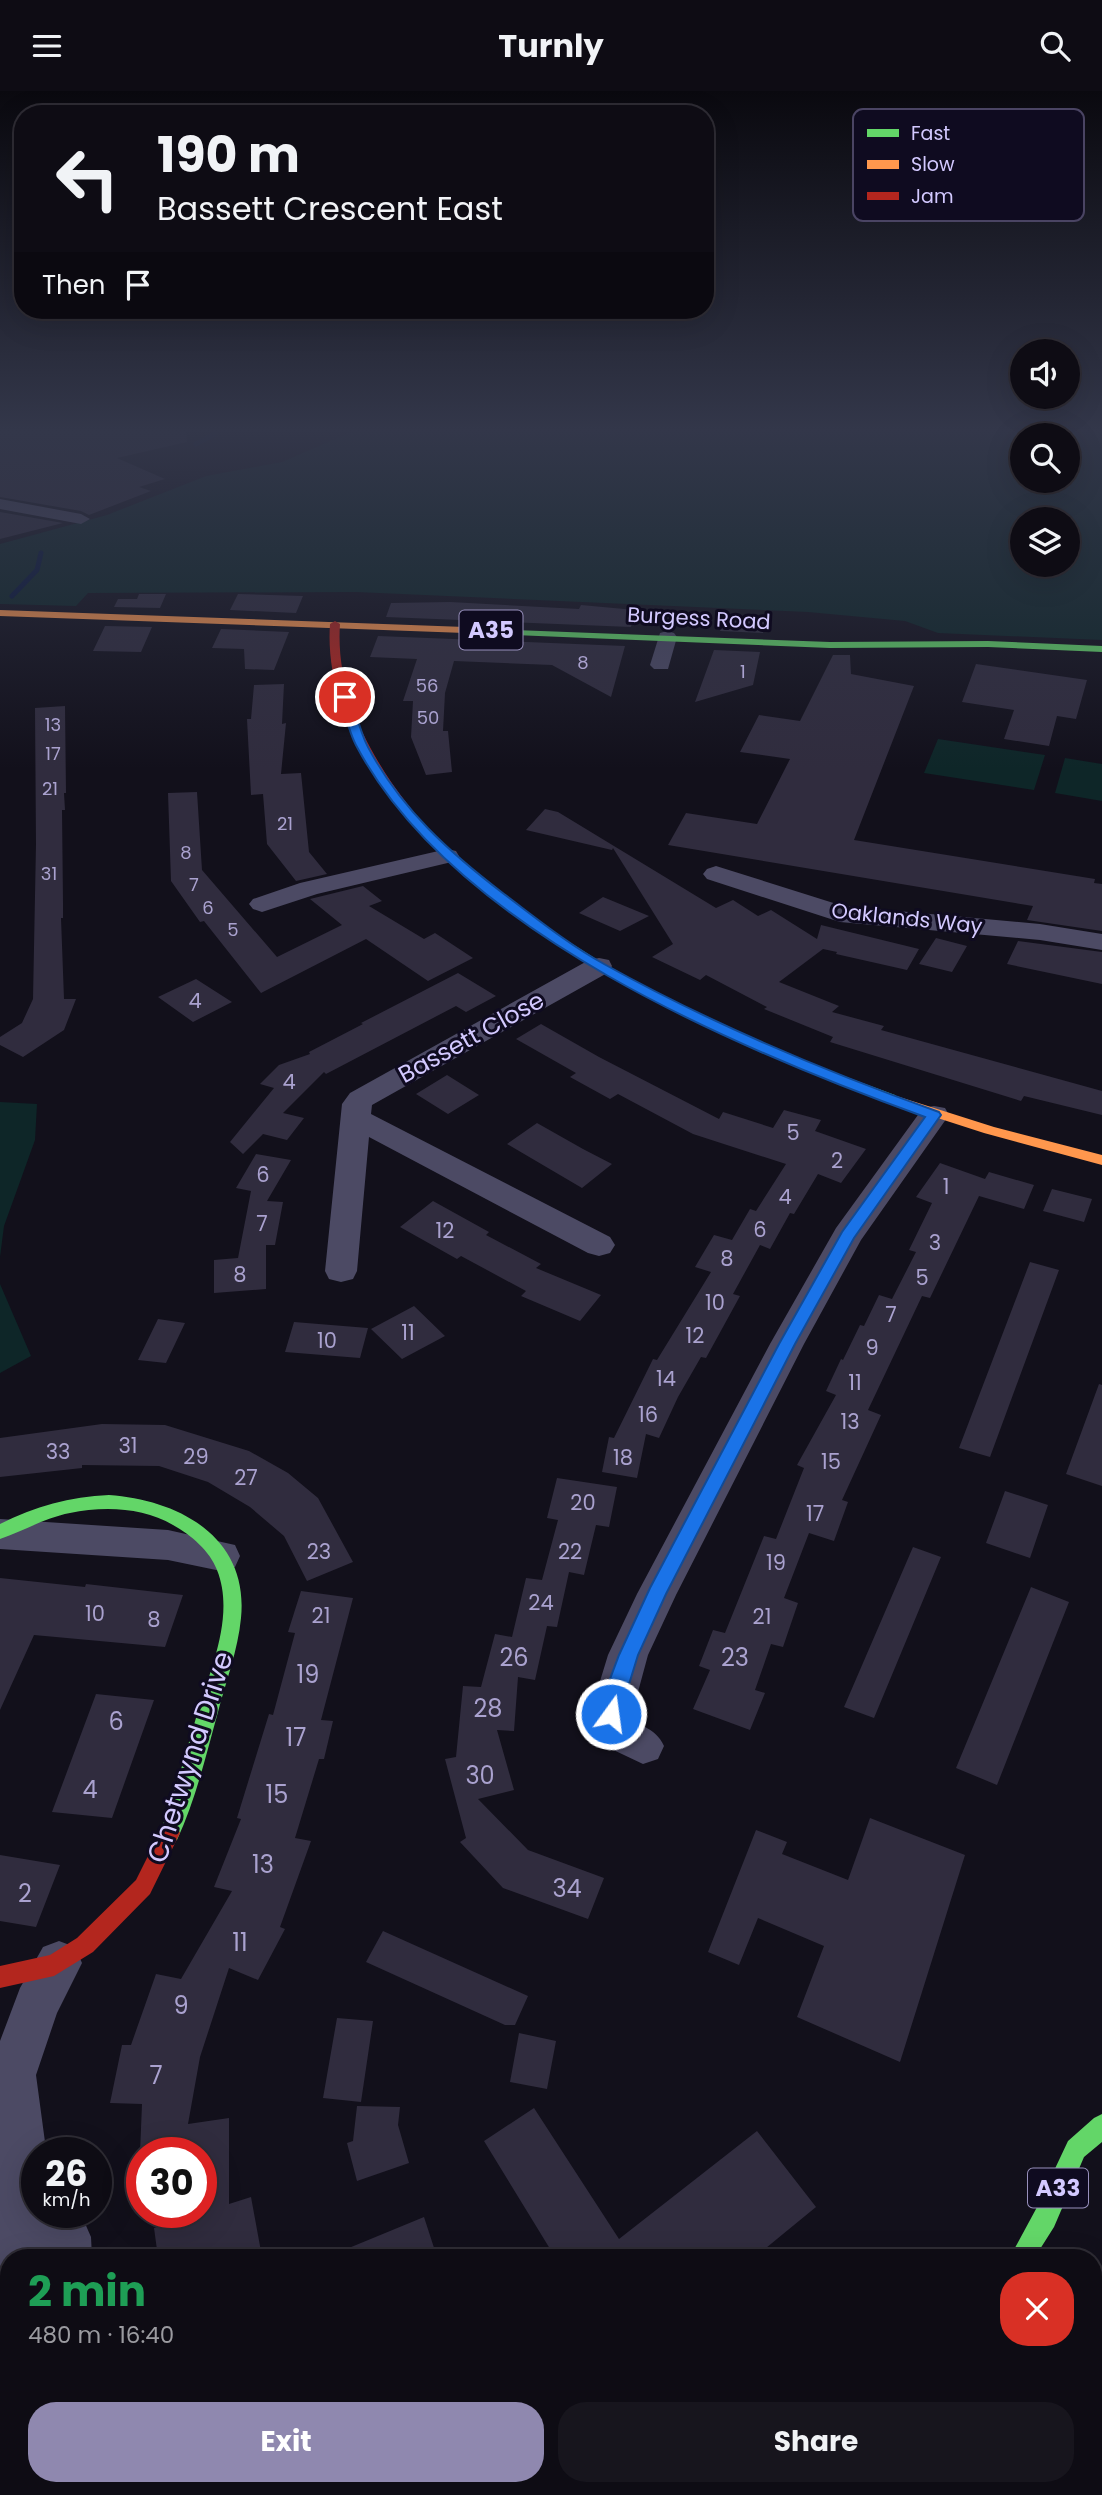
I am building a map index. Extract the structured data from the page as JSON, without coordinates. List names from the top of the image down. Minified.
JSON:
{"streets":{"street":["Burgess Road","A35","Oaklands Way","Bassett Close","Chetwynd Drive","A33"]},"house_numbers":["8","1","56","50","13","17","21","21","8","31","7","6","5","4","4","5","2","6","1","4","7","6","12","3","8","8","5","10","7","11","12","10","9","14","11","16","13","31","33","29","18","15","27","20","17","23","22","19","24","10","21","21","8","26","23","19","28","6","17","30","4","15","13","34","2","11","9","7"],"legend":["Fast","Slow","Jam"],"page":{"header":"Turnly","turn":["190 m","Bassett Crescent East"],"then":"Then","speed":"26 km/h","limit":"30","heading":["2 min","480 m · 16:40"],"buttons":["Exit","Share"]}}
